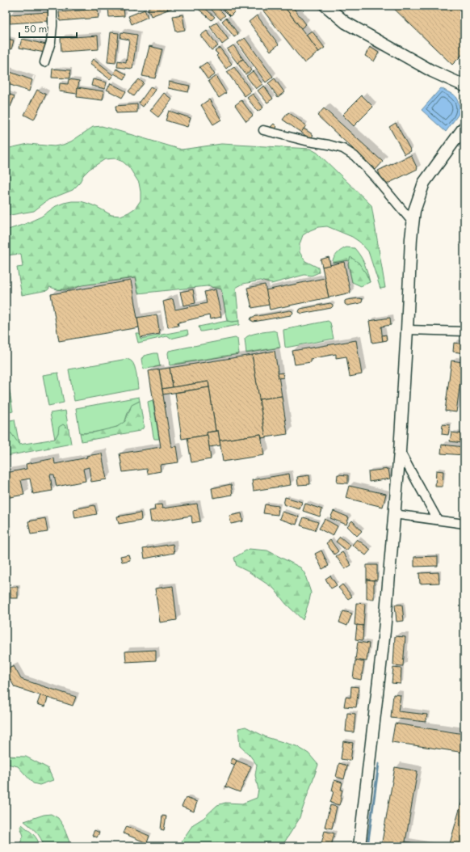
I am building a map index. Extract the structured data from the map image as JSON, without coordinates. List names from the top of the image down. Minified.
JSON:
{"scale_bar":"50 m"}
